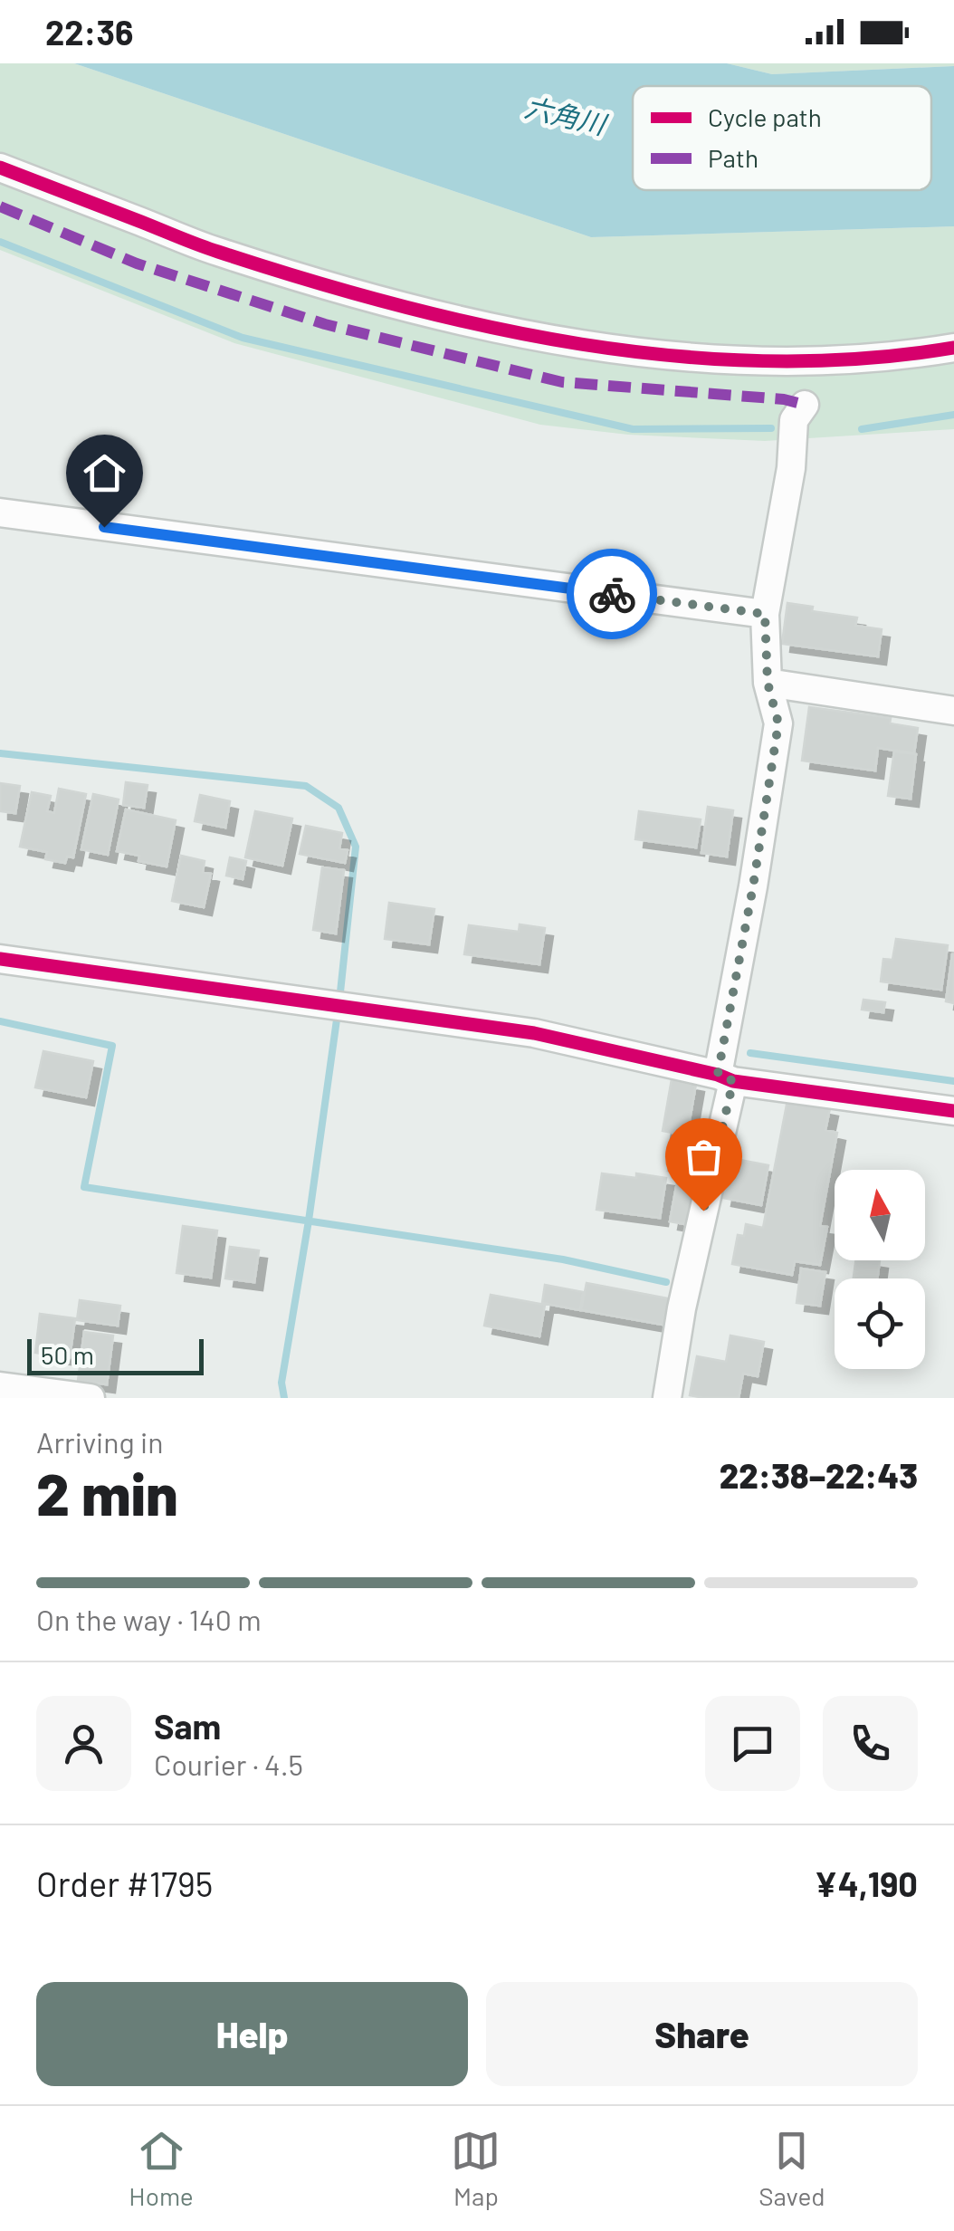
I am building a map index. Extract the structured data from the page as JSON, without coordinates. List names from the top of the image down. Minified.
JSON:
{"water":["六角川"],"legend":["Cycle path","Path"],"scale_bar":"50 m","north":"top","page":{"status":"22:36","scale":"50 m","heading":["2 min","Arriving in","22:38–22:43"],"panel":["Sam","Courier · 4.5","Order #1795","¥4,190"],"bar":"On the way · 140 m","buttons":["Help","Share"],"tabs":["Home","Map","Saved"]}}
